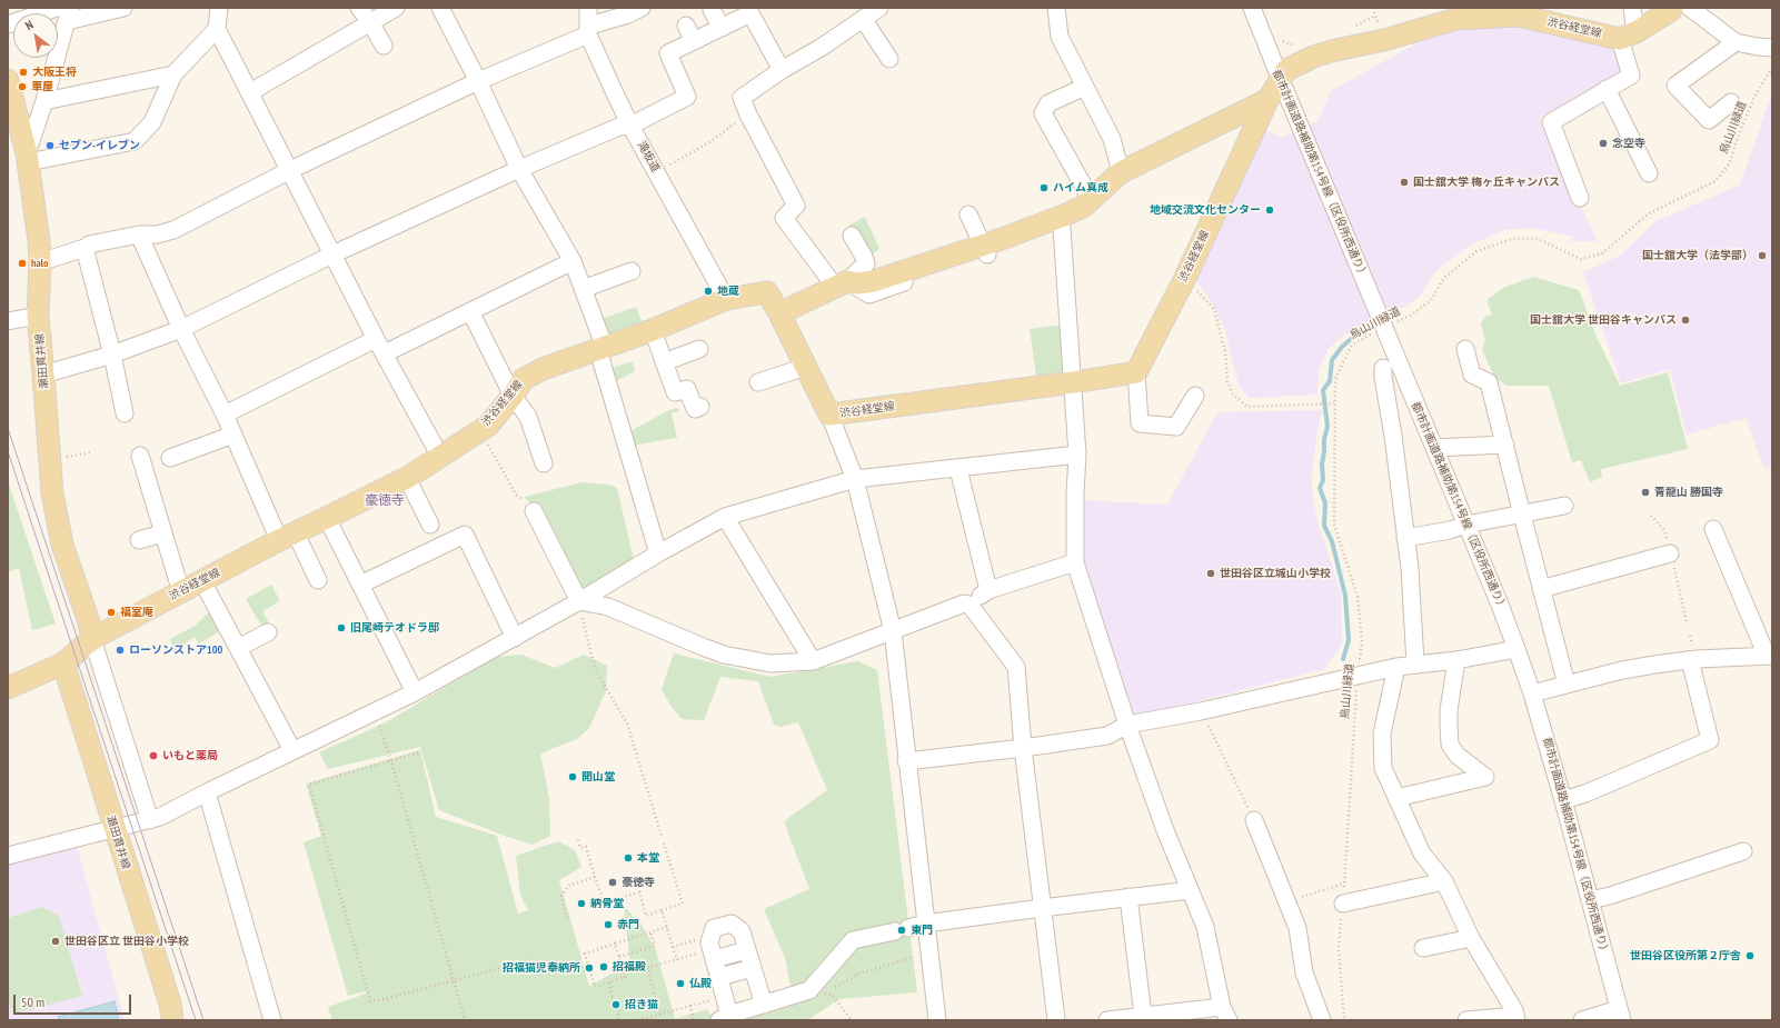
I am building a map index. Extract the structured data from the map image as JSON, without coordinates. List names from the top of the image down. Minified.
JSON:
{"streets":{"main road":["渋谷経堂線","瀬田貫井線"],"street":["滝坂道","都市計画道路補助第154号線（区役所西通り）"],"path":["烏山川緑道"]},"crossings":[["渋谷経堂線","滝坂道"],["渋谷経堂線","都市計画道路補助第154号線（区役所西通り）"],["渋谷経堂線","瀬田貫井線"],["烏山川緑道","都市計画道路補助第154号線（区役所西通り）"]],"districts":["豪徳寺"],"places":["大阪王将","車屋","念空寺","セブン-イレブン","国士舘大学 梅ヶ丘キャンパス","ハイム真成","地域交流文化センター","国士舘大学（法学部）","halo","地蔵","国士舘大学 世田谷キャンパス","青龍山 勝国寺","世田谷区立城山小学校","福室庵","旧尾崎テオドラ邸","ローソンストア100","いもと薬局","開山堂","本堂","豪徳寺","納骨堂","赤門","東門","世田谷区立 世田谷小学校","世田谷区役所第２庁舎","招福殿","招福猫児奉納所","仏殿","招き猫"],"scale_bar":"50 m","north":"top left"}
